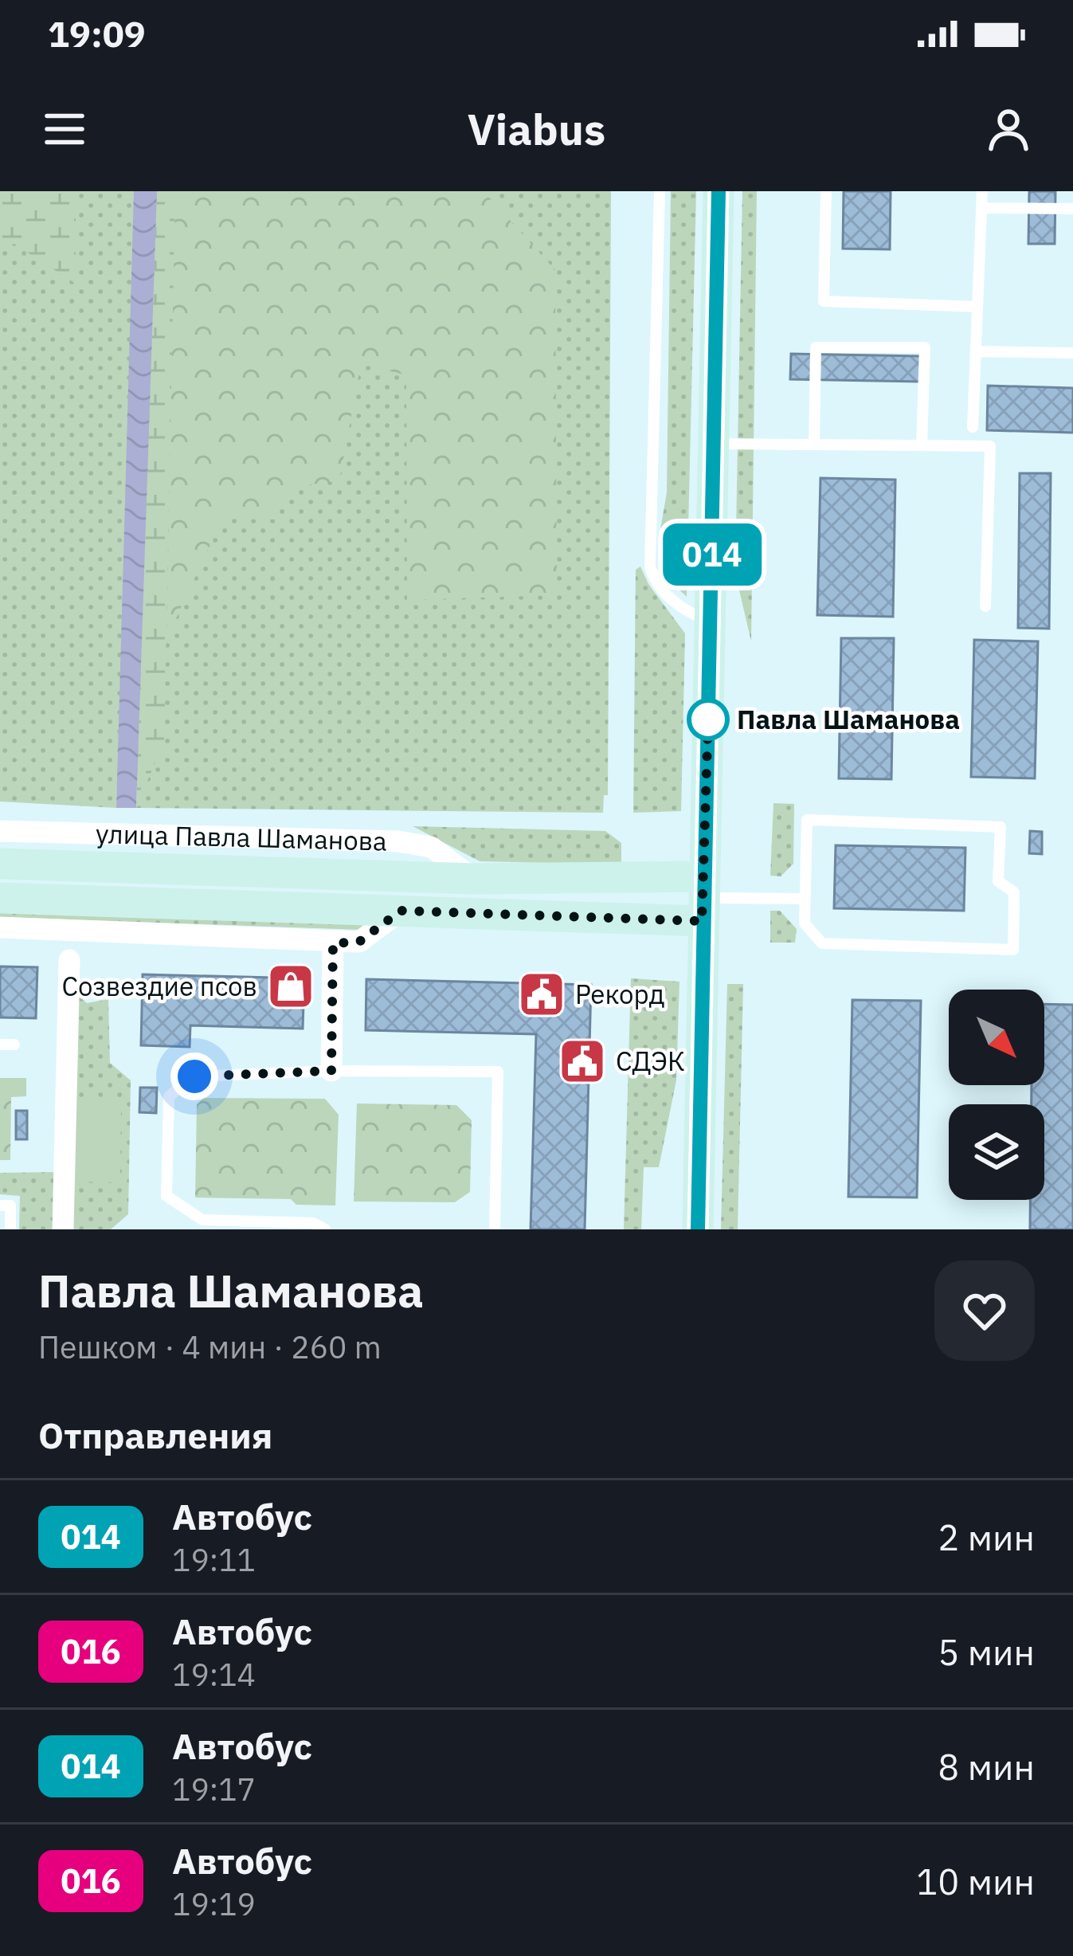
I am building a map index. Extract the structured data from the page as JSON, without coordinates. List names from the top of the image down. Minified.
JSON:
{"streets":{"street":["улица Павла Шаманова"]},"places":{"other":["Павла Шаманова"],"shop":["Созвездие псов"],"public building":["Рекорд","СДЭК"]},"lines":["bus line 014"],"north":"bottom right","page":{"status":"19:09","header":"Viabus","on_map":"014","heading":[["Павла Шаманова","Пешком · 4 мин · 260 m"],"Отправления"],"list":[{"mark":"014","name":"Автобус","note":"19:11","value":"2 мин"},{"mark":"016","name":"Автобус","note":"19:14","value":"5 мин"},{"mark":"014","name":"Автобус","note":"19:17","value":"8 мин"},{"mark":"016","name":"Автобус","note":"19:19","value":"10 мин"}]}}
